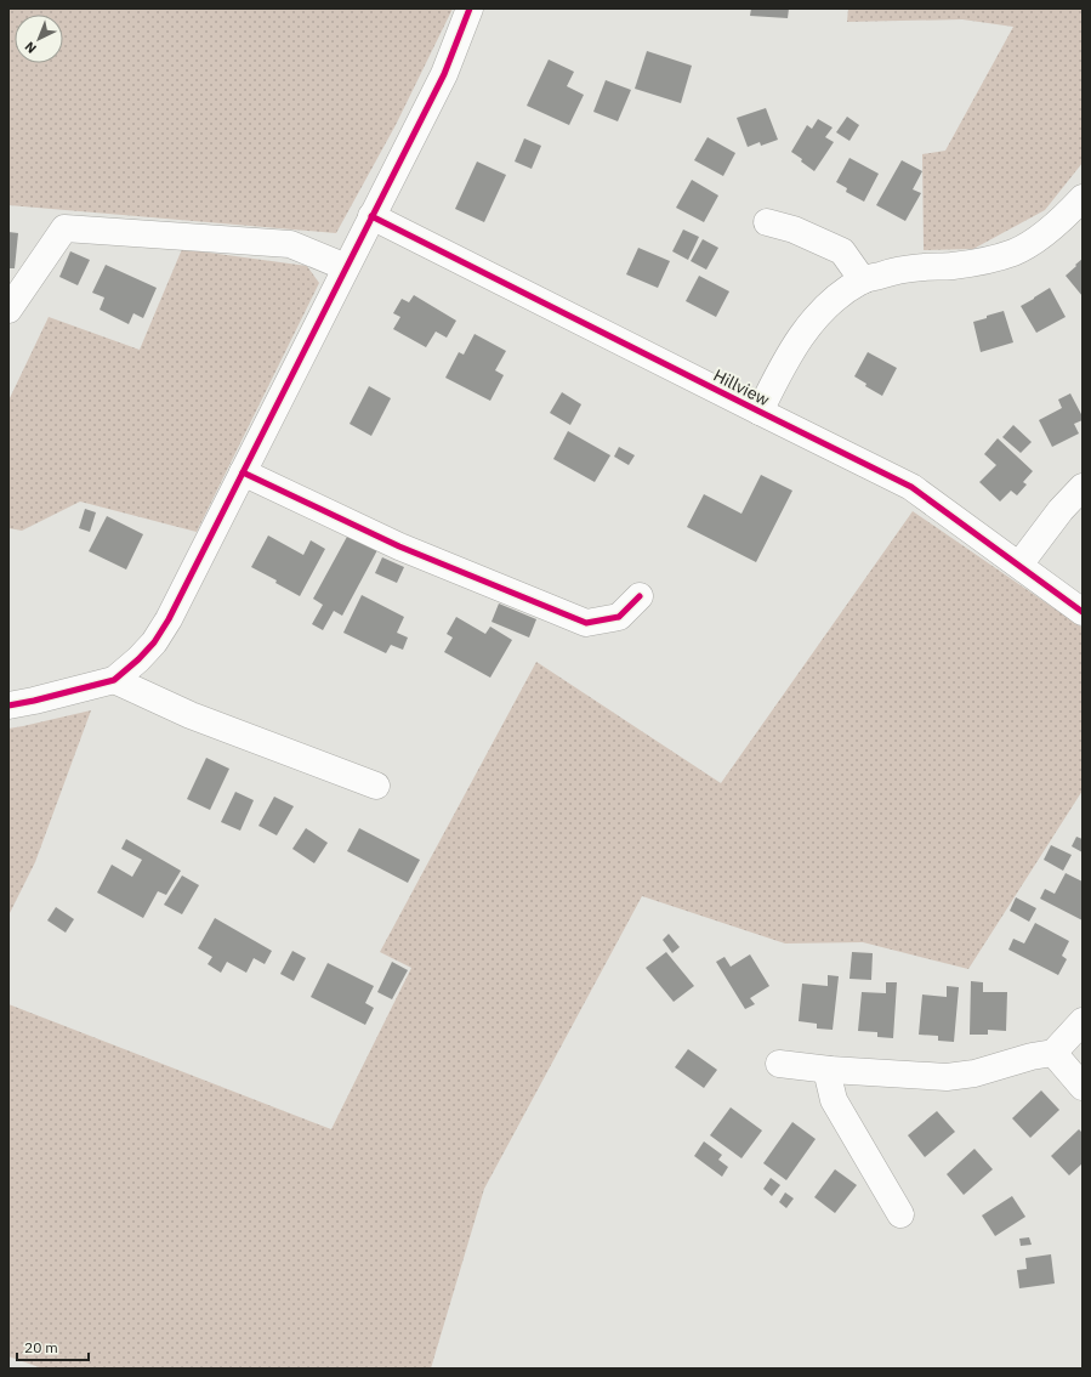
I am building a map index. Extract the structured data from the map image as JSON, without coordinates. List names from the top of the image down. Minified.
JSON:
{"streets":{"street":["Hillview"]},"scale_bar":"20 m","north":"bottom left"}
